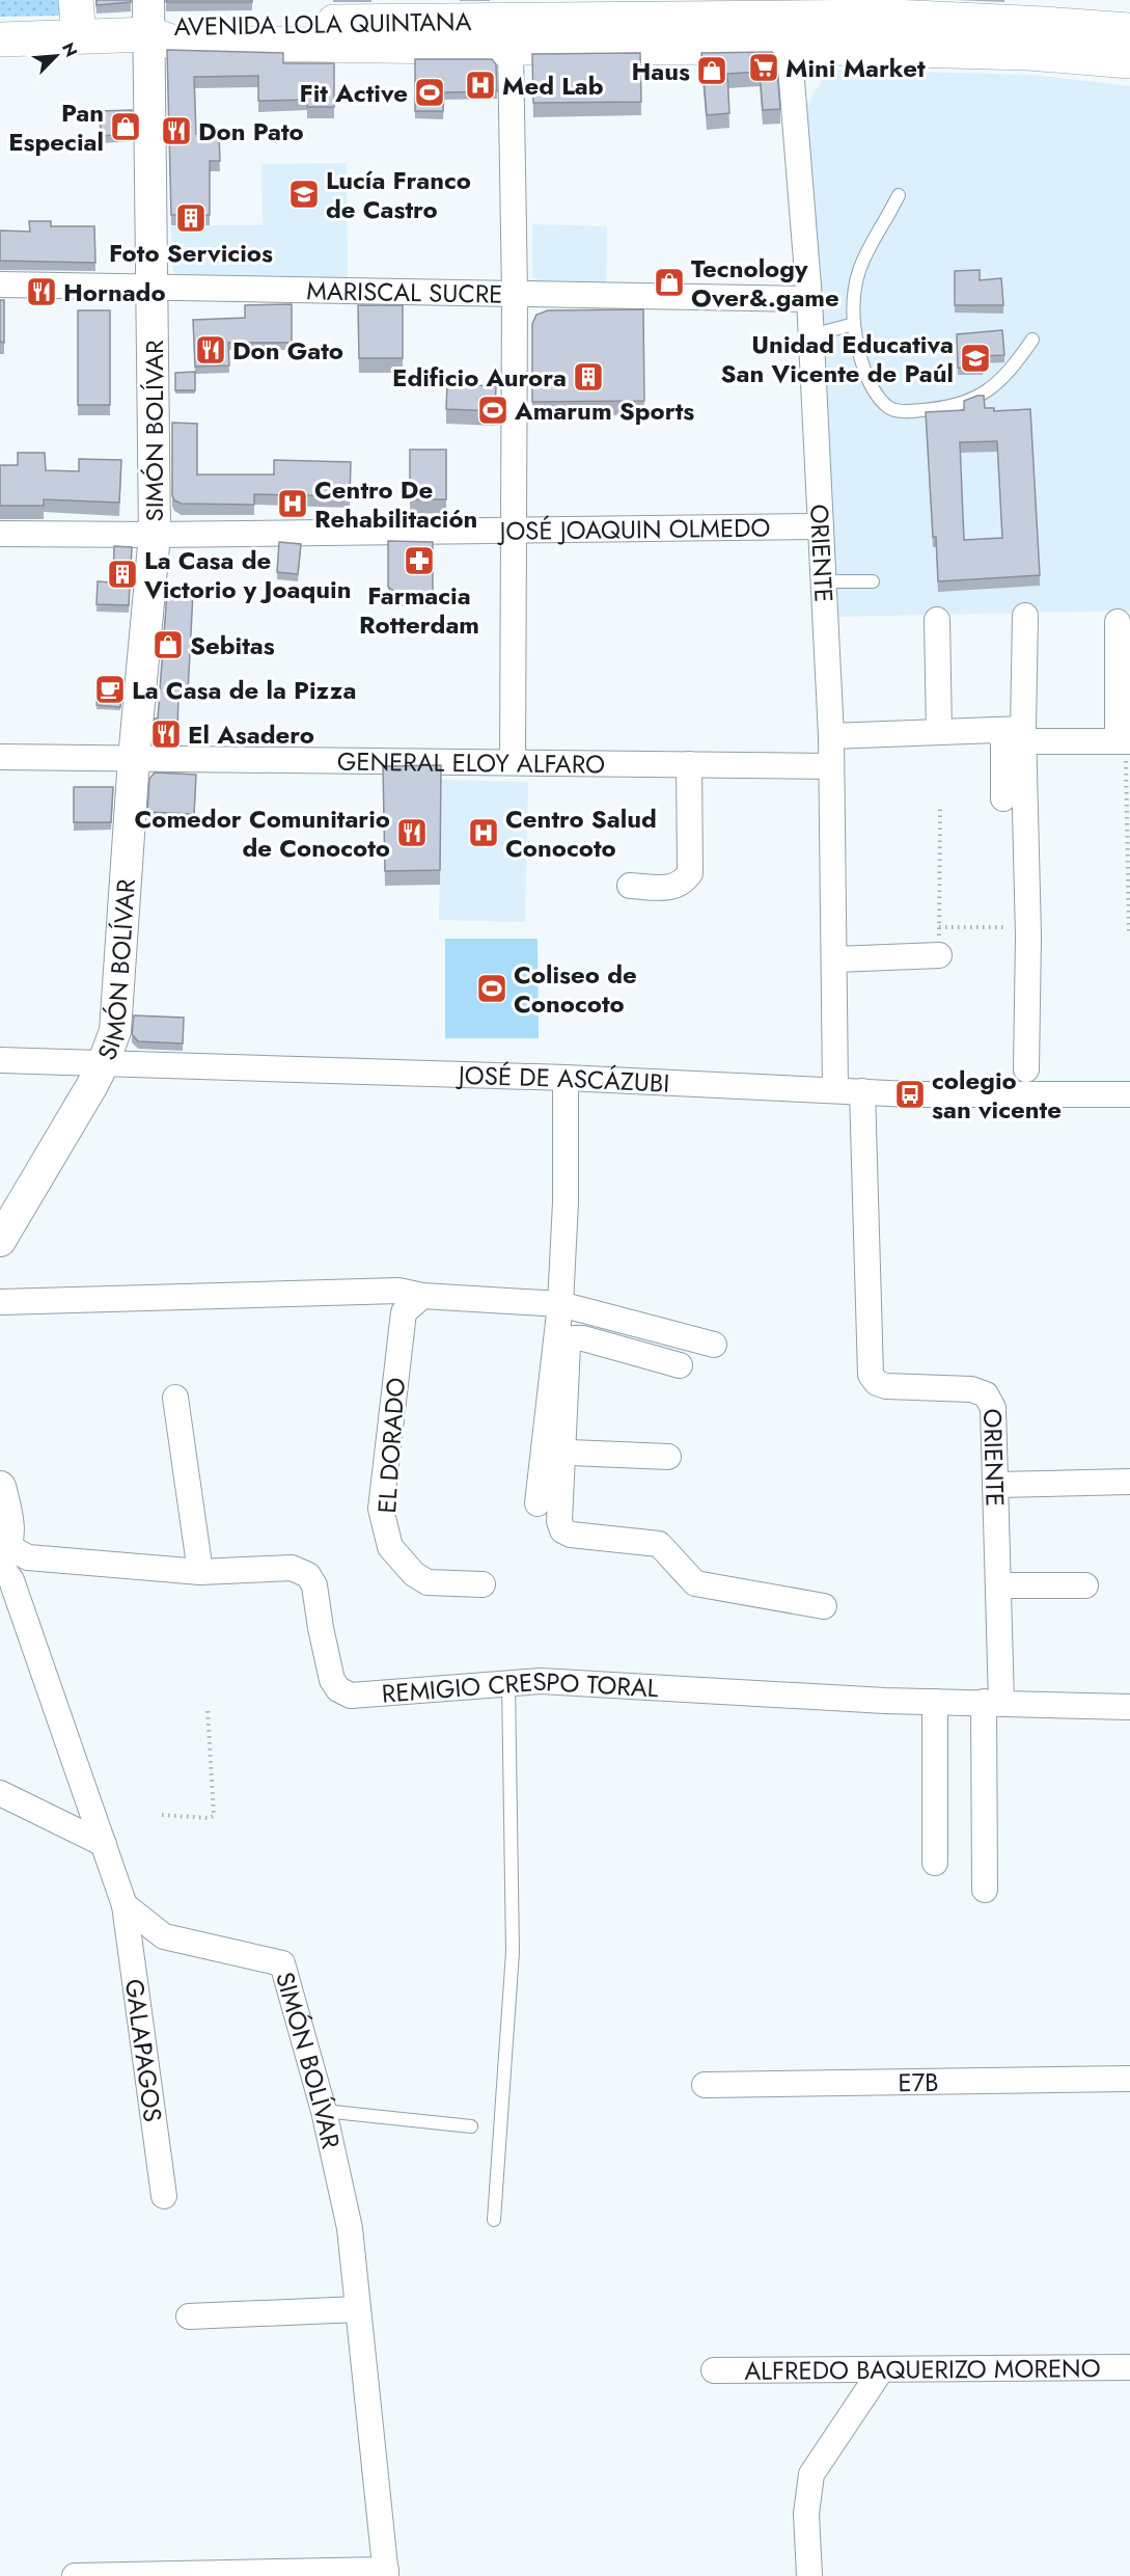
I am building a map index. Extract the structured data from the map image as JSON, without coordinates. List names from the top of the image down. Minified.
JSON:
{"streets":{"main road":["AVENIDA LOLA QUINTANA"],"street":["MARISCAL SUCRE","SIMÓN BOLÍVAR","JOSÉ JOAQUIN OLMEDO","ORIENTE","GENERAL ELOY ALFARO","JOSÉ DE ASCÁZUBI","EL DORADO","REMIGIO CRESPO TORAL","GALAPAGOS","E7B","ALFREDO BAQUERIZO MORENO"]},"crossings":[["AVENIDA LOLA QUINTANA","SIMÓN BOLÍVAR"],["AVENIDA LOLA QUINTANA","ORIENTE"],["MARISCAL SUCRE","SIMÓN BOLÍVAR"],["MARISCAL SUCRE","ORIENTE"],["SIMÓN BOLÍVAR","JOSÉ JOAQUIN OLMEDO"],["SIMÓN BOLÍVAR","GENERAL ELOY ALFARO"],["SIMÓN BOLÍVAR","JOSÉ DE ASCÁZUBI"],["SIMÓN BOLÍVAR","GALAPAGOS"],["JOSÉ JOAQUIN OLMEDO","ORIENTE"],["ORIENTE","GENERAL ELOY ALFARO"],["ORIENTE","JOSÉ DE ASCÁZUBI"],["ORIENTE","REMIGIO CRESPO TORAL"]],"places":{"supermarket":["Mini Market"],"shop":["Haus","Pan Especial","Tecnology Over&.game","Sebitas"],"hospital":["Med Lab","Centro De Rehabilitación","Centro Salud Conocoto"],"sports":["Fit Active","Amarum Sports","Coliseo de Conocoto"],"restaurant":["Don Pato","Hornado","Don Gato","El Asadero","Comedor Comunitario de Conocoto"],"school or university":["Lucía Franco de Castro","Unidad Educativa San Vicente de Paúl"],"building":["Foto Servicios","Edificio Aurora","La Casa de Victorio y Joaquin"],"pharmacy":["Farmacia Rotterdam"],"cafe":["La Casa de la Pizza"],"bus stop":["colegio san vicente"]},"north":"top right"}
